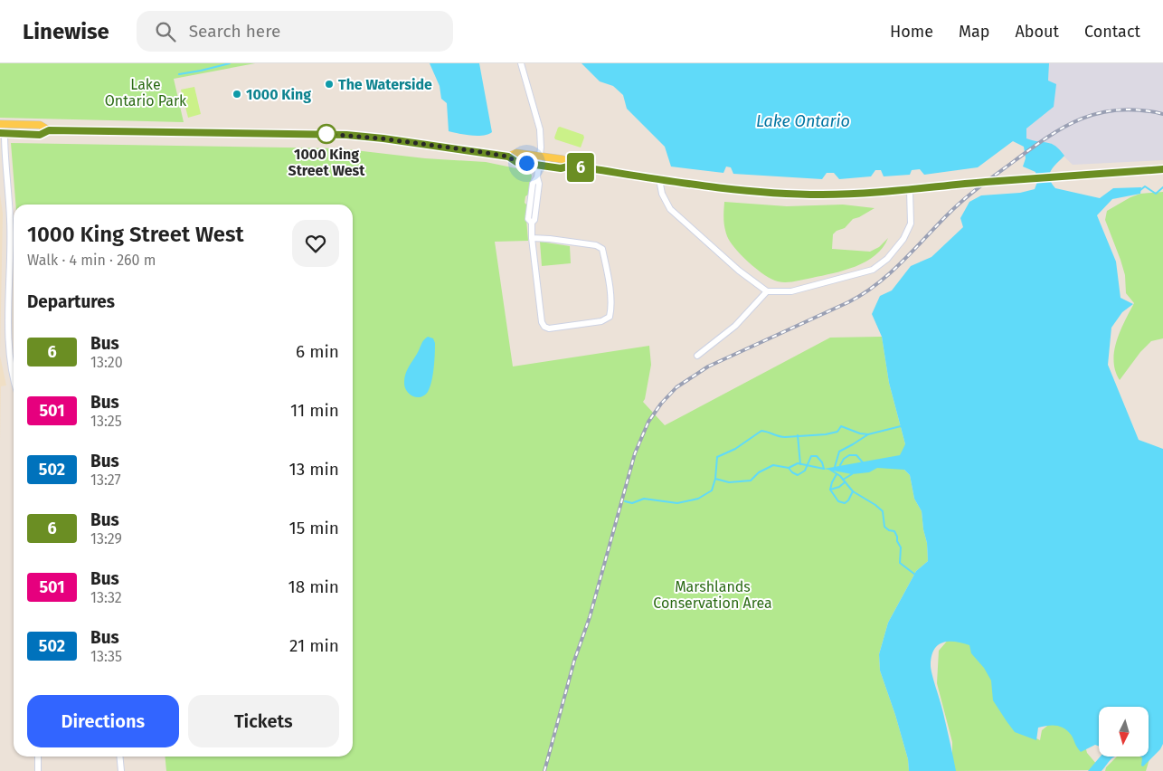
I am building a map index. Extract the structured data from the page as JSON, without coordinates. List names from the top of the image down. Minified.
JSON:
{"water":["Lake Ontario"],"parks":["Lake Ontario Park","Marshlands Conservation Area"],"places":["The Waterside","1000 King","1000 King Street West"],"lines":["bus line 6"],"north":"bottom","page":{"header":"Linewise","search":"Search here","nav":["Home","Map","About","Contact"],"on_map":"6","heading":[["1000 King Street West","Walk · 4 min · 260 m"],"Departures"],"list":[{"mark":"6","name":"Bus","note":"13:20","value":"6 min"},{"mark":"501","name":"Bus","note":"13:25","value":"11 min"},{"mark":"502","name":"Bus","note":"13:27","value":"13 min"},{"mark":"6","name":"Bus","note":"13:29","value":"15 min"},{"mark":"501","name":"Bus","note":"13:32","value":"18 min"},{"mark":"502","name":"Bus","note":"13:35","value":"21 min"}],"buttons":["Directions","Tickets"]}}
